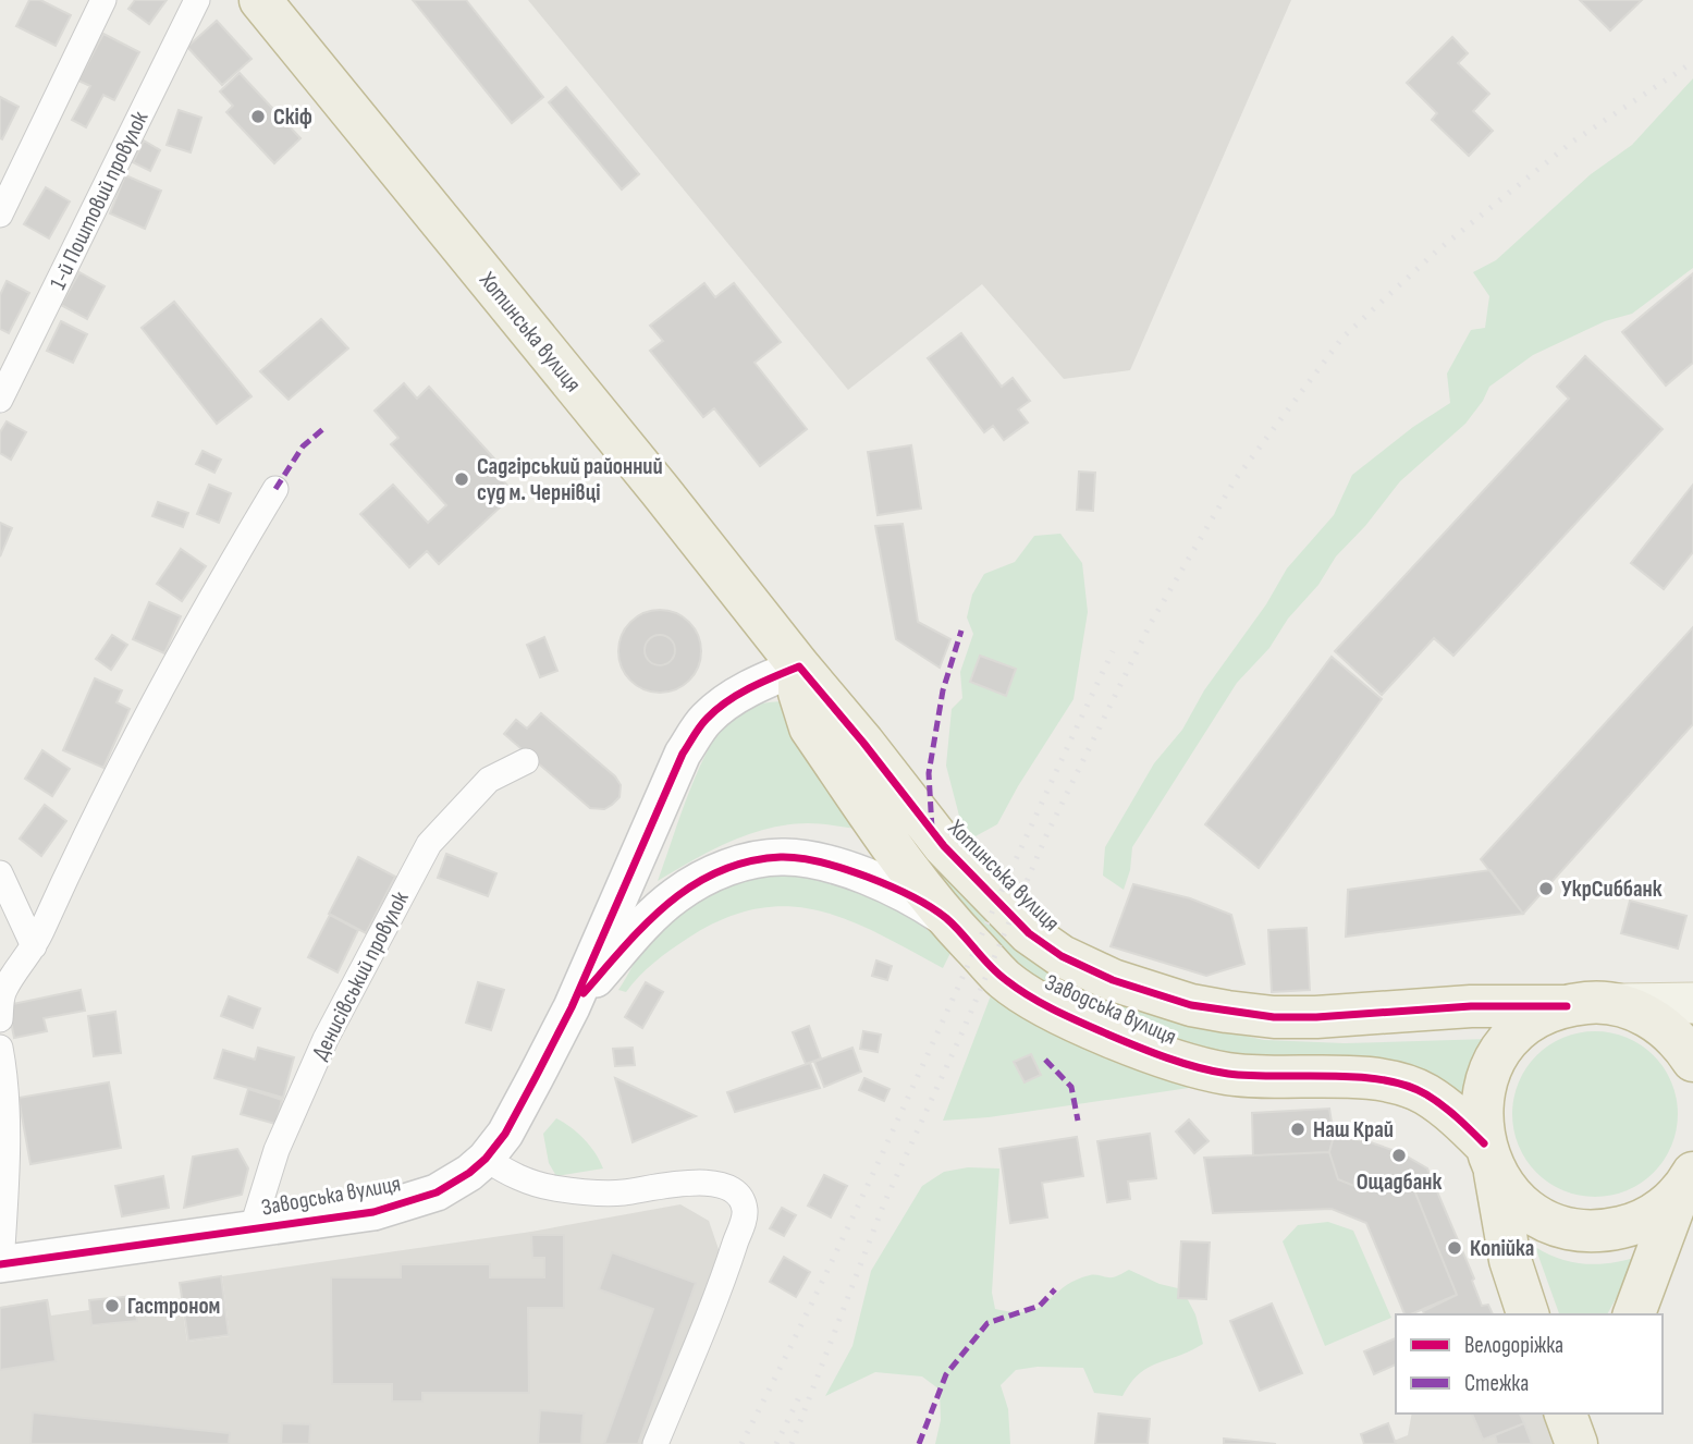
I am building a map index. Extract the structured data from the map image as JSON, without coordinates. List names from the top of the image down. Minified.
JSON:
{"streets":{"highway":["Хотинська вулиця","Заводська вулиця"],"street":["1-й Поштовий провулок","Денисівський провулок"]},"crossings":[["Хотинська вулиця","Заводська вулиця"],["Денисівський провулок","Заводська вулиця"]],"places":["Скіф","Садгірський районний суд м. Чернівці","УкрСиббанк","Наш Край","Ощадбанк","Копійка","Гастроном"],"legend":["Велодоріжка","Стежка"]}
